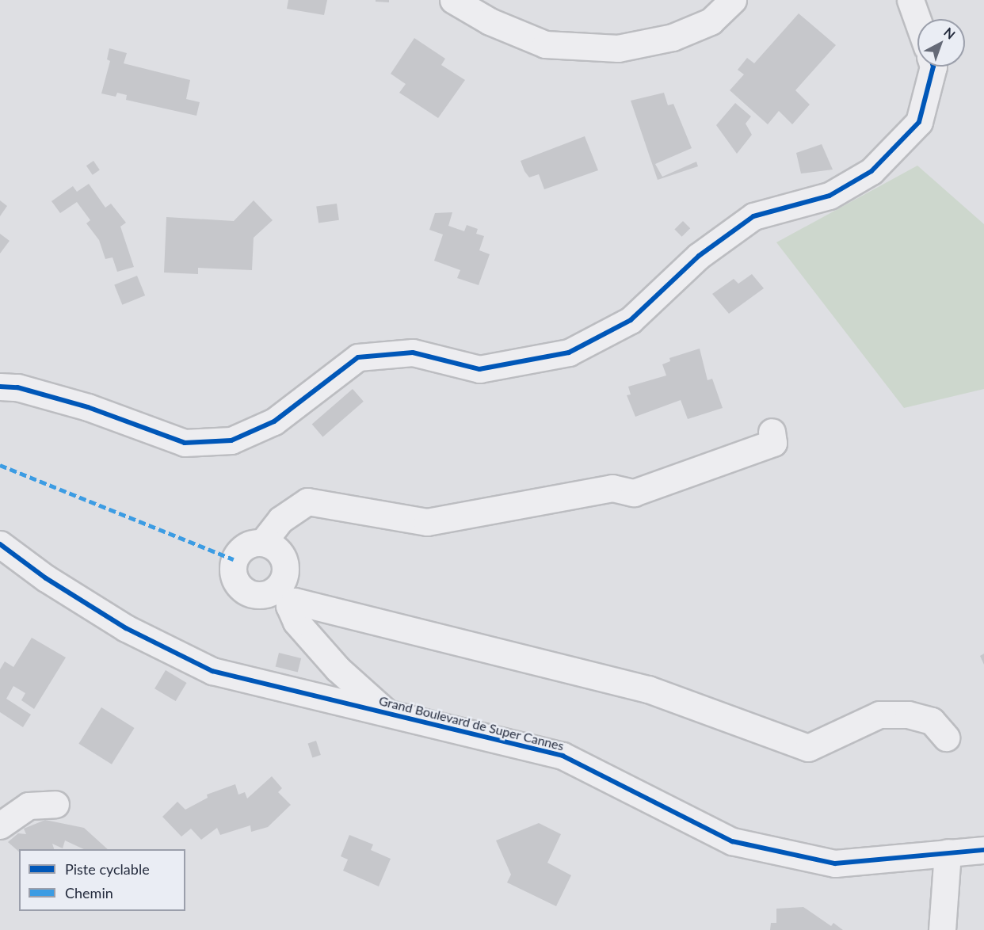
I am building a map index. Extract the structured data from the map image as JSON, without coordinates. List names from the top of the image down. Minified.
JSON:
{"streets":{"street":["Grand Boulevard de Super Cannes"]},"legend":["Piste cyclable","Chemin"],"north":"top right"}
